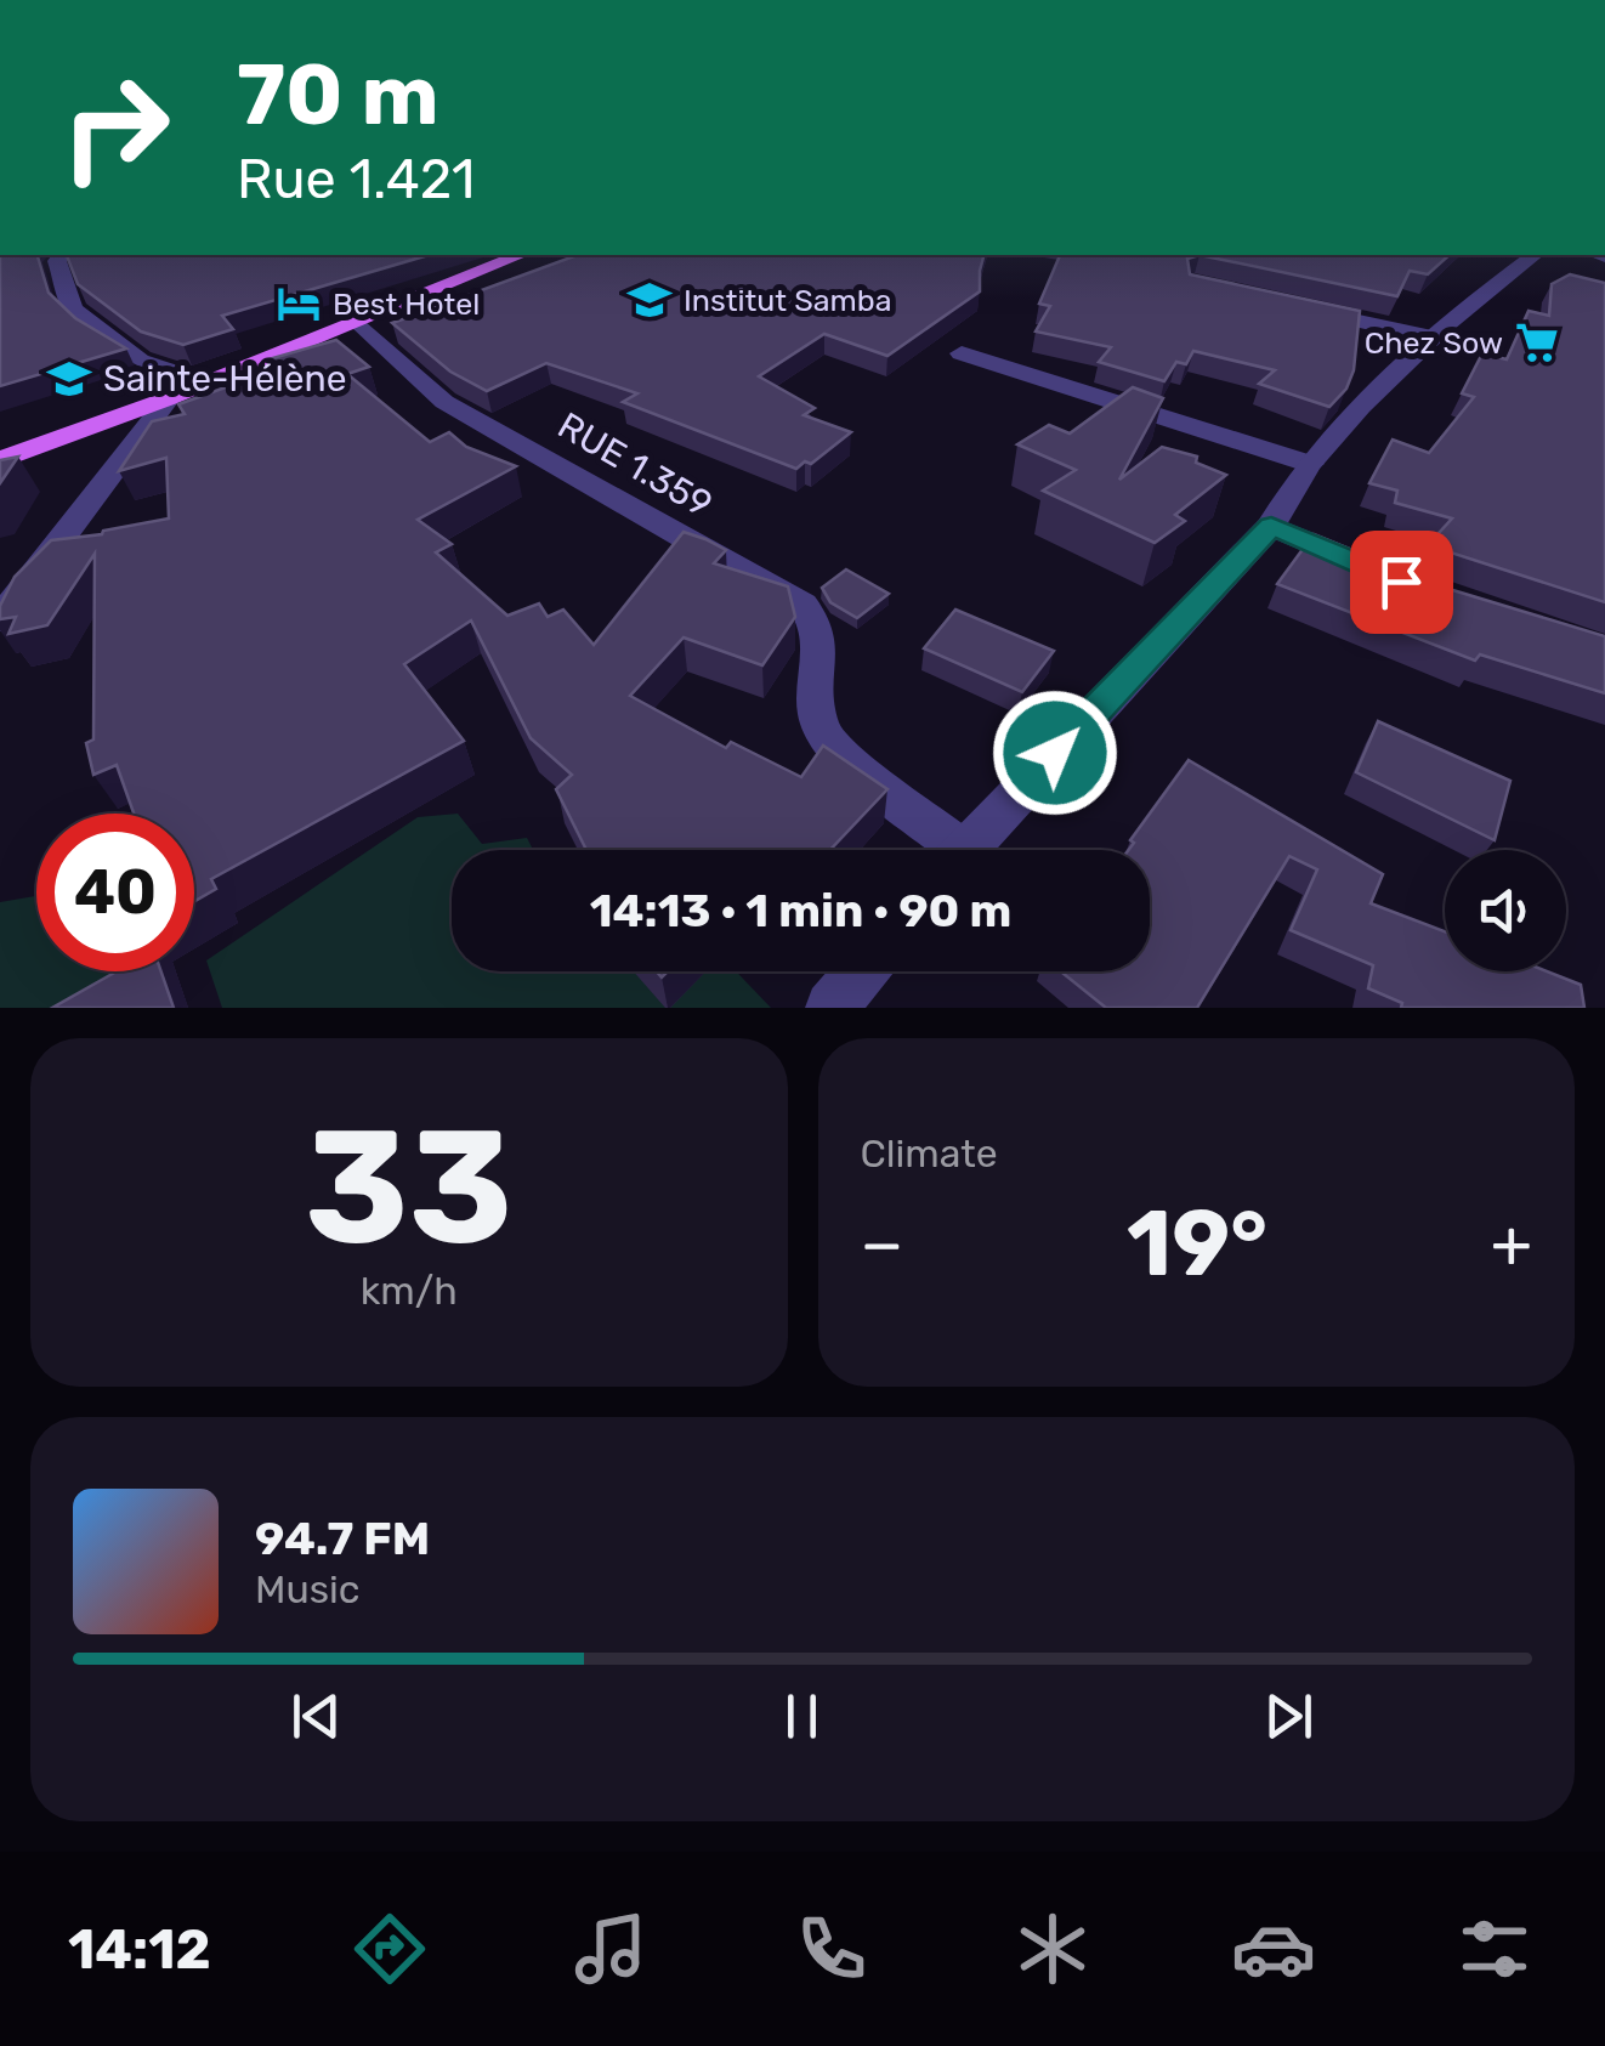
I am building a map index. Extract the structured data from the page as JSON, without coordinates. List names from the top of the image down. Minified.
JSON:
{"streets":{"street":["RUE 1.359"]},"places":{"school or university":["Institut Samba","Sainte-Hélène"],"hotel":["Best Hotel"],"supermarket":["Chez Sow"]},"page":{"turn":["70 m","Rue 1.421"],"limit":"40","trip":"14:13 · 1 min · 90 m","tile":[["33","km/h"],"Climate"],"heat":["−","19°","+"],"song":["94.7 FM","Music"],"tabs":"14:12"}}
